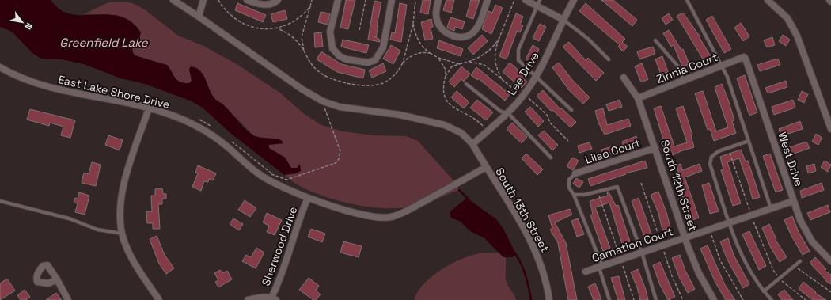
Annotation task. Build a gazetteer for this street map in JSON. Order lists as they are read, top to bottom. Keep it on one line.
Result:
{"streets":{"street":["Zinnia Court","Lee Drive","East Lake Shore Drive","Lilac Court","West Drive","South 12th Street","South 13th Street","Carnation Court","Sherwood Drive"]},"crossings":[["Zinnia Court","West Drive"],["Zinnia Court","South 12th Street"],["East Lake Shore Drive","South 13th Street"],["East Lake Shore Drive","Sherwood Drive"],["Lilac Court","South 12th Street"],["West Drive","Carnation Court"],["South 12th Street","Carnation Court"]],"water":["Greenfield Lake"],"north":"bottom right"}
